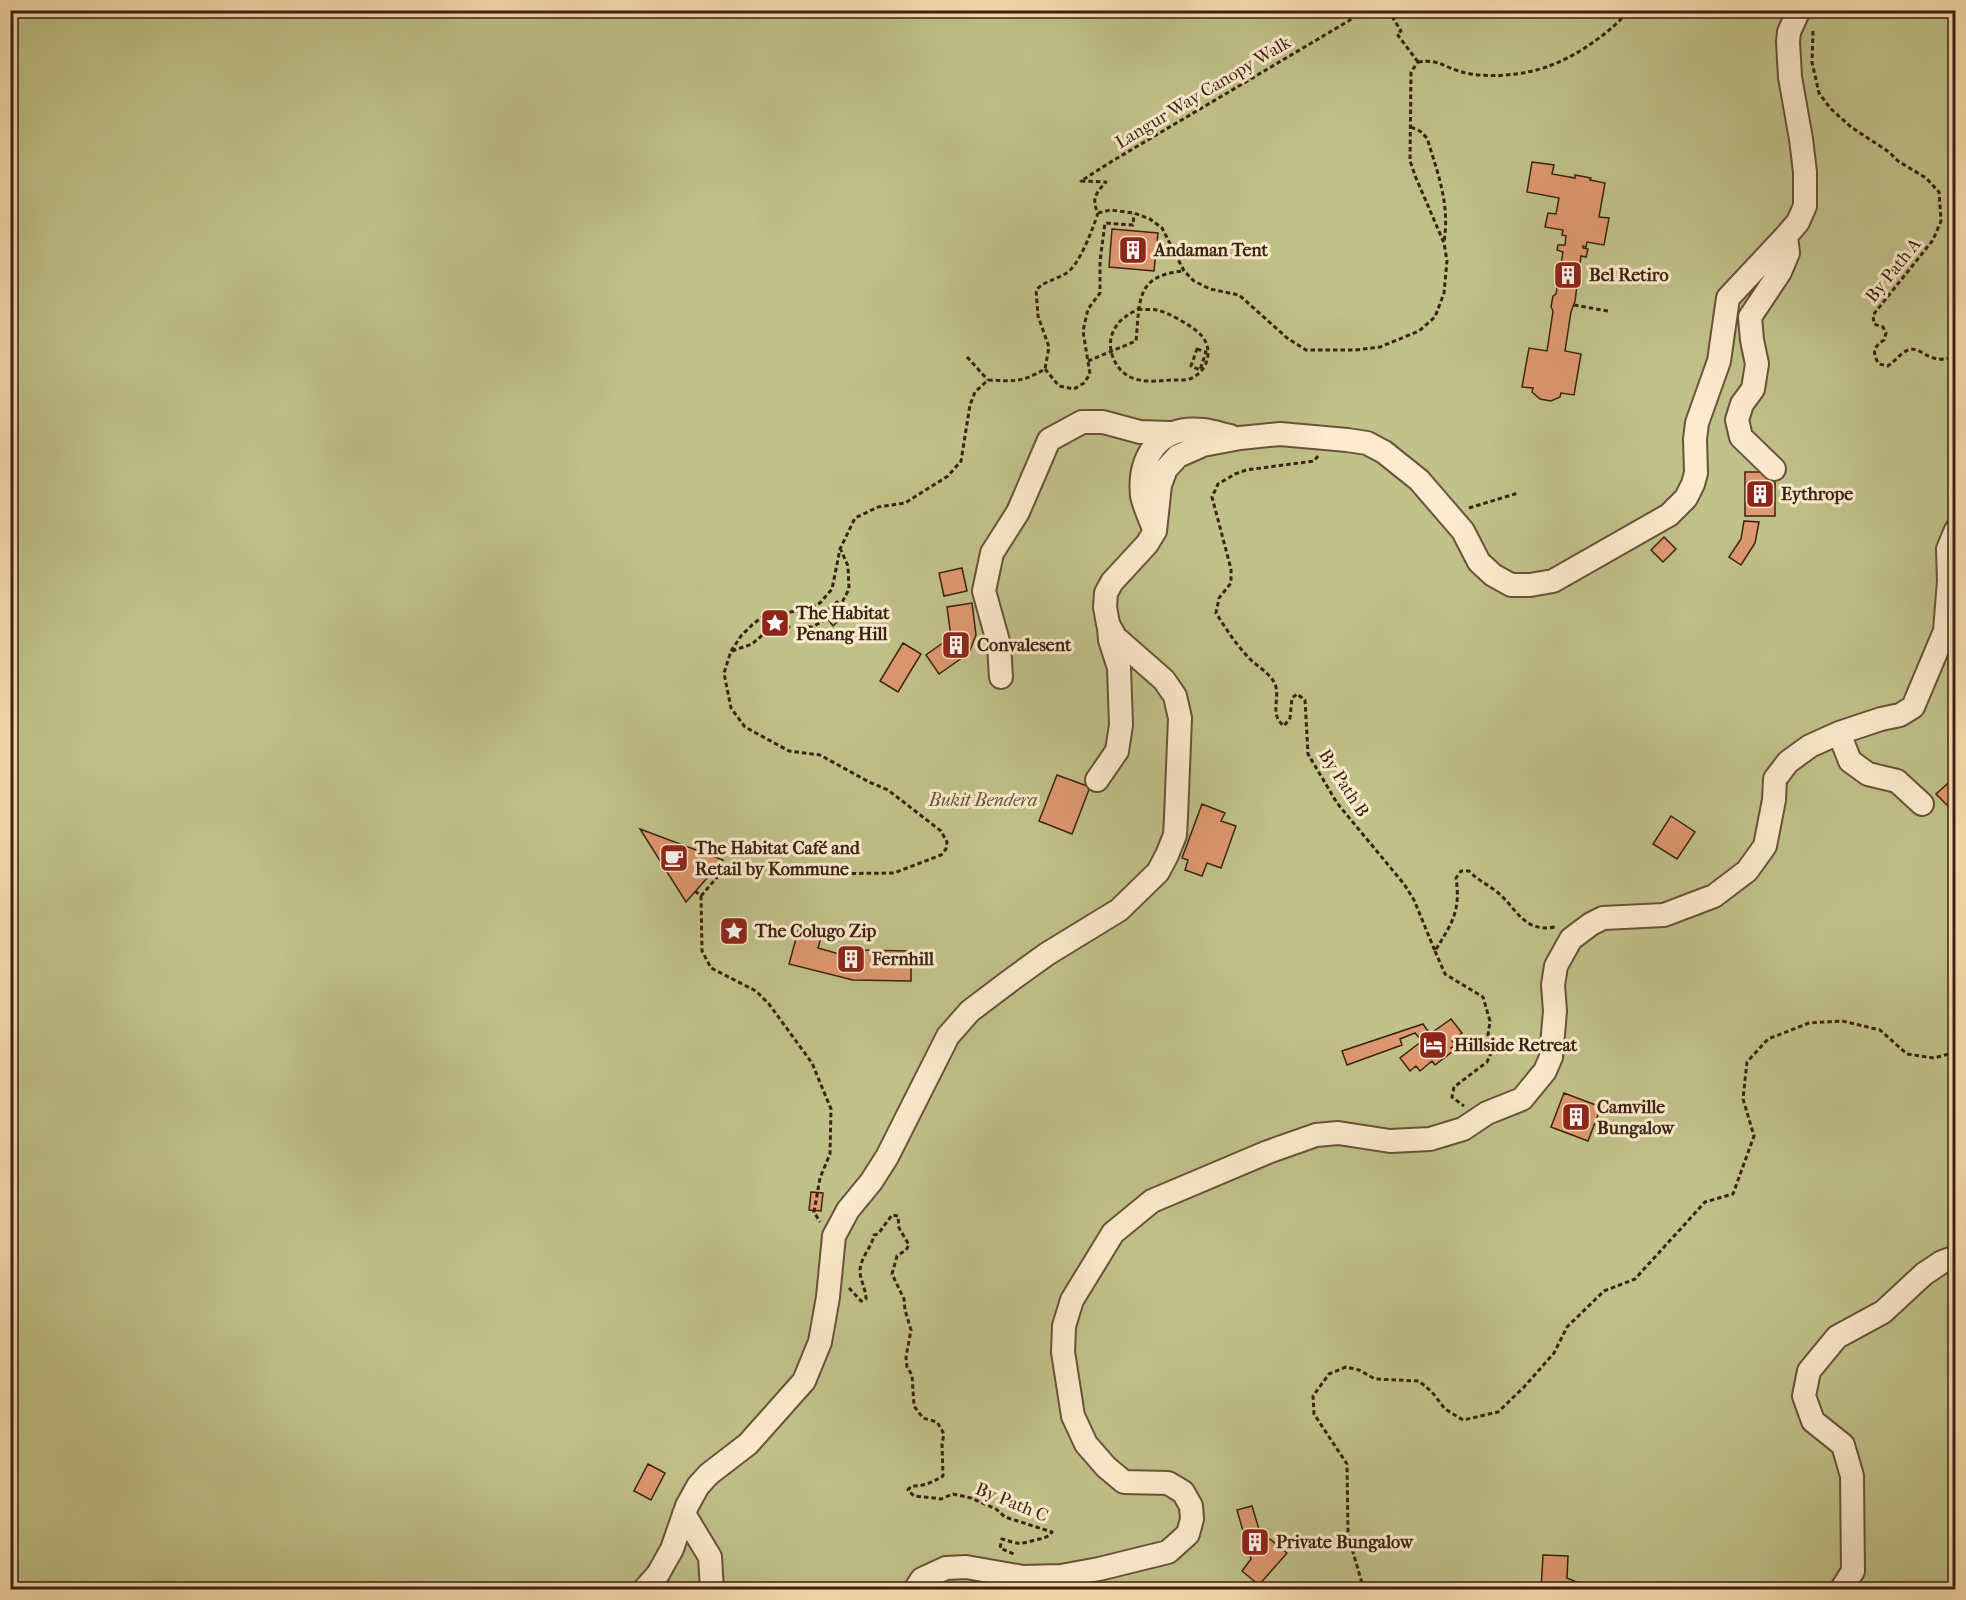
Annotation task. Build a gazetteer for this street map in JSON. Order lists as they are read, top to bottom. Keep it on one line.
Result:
{"streets":{"path":["Langur Way Canopy Walk","By Path A","By Path B","By Path C"]},"parks":["Bukit Bendera"],"places":{"building":["Andaman Tent","Bel Retiro","Eythrope","Convalesent","Fernhill","Camville Bungalow","Private Bungalow"],"place":["The Habitat Penang Hill","The Colugo Zip"],"cafe":["The Habitat Café and Retail by Kommune"],"hotel":["Hillside Retreat"]}}
